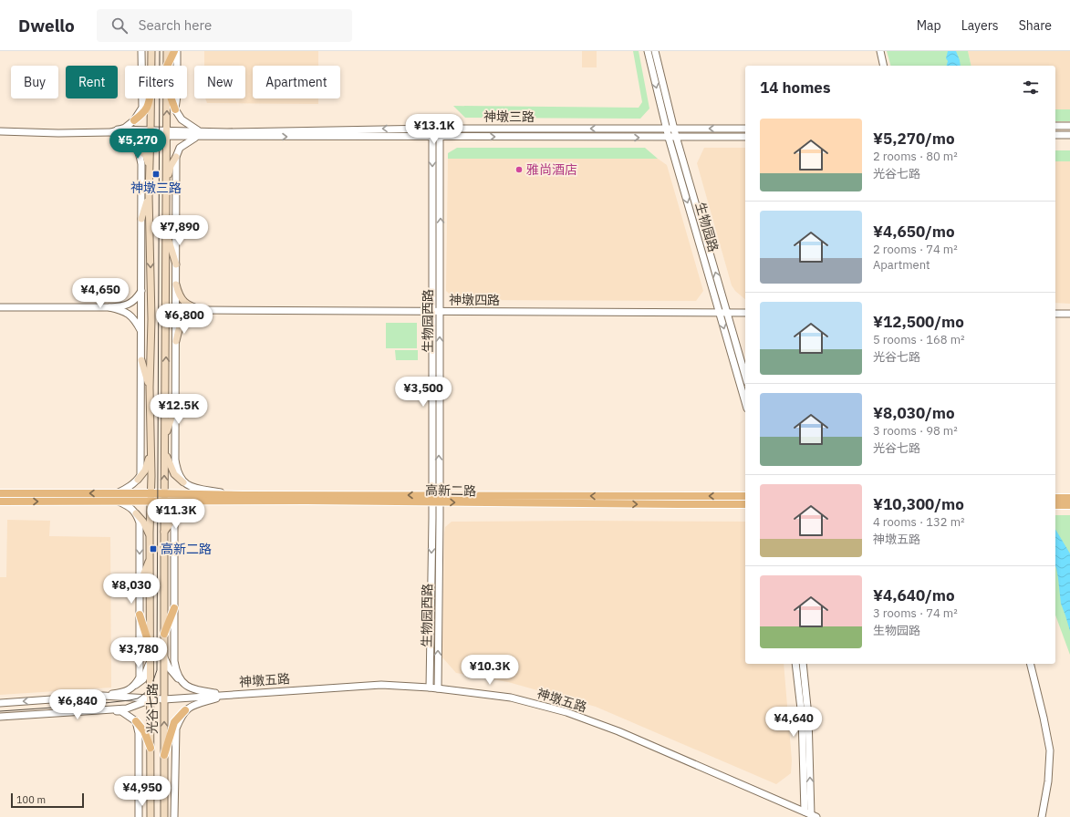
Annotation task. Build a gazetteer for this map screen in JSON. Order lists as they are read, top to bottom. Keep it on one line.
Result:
{"streets":{"main road":["高新二路","光谷七路"],"street":["神墩三路","生物园路","神墩四路","生物园西路","神墩五路"]},"crossings":[["神墩三路","生物园路"],["神墩三路","生物园西路"],["神墩三路","光谷七路"],["生物园路","神墩四路"],["神墩四路","生物园西路"],["生物园西路","高新二路"],["生物园西路","神墩五路"],["高新二路","光谷七路"],["神墩五路","光谷七路"]],"places":{"other":["雅尚酒店"],"transit":["神墩三路","高新二路"]},"scale_bar":"100 m","page":{"header":"Dwello","search":"Search here","nav":["Map","Layers","Share"],"chip":["Buy","Rent","Filters","New","Apartment"],"heading":"14 homes","list":[{"name":"¥5,270/mo","note":"2 rooms · 80 m² · 光谷七路"},{"name":"¥4,650/mo","note":"2 rooms · 74 m² · Apartment"},{"name":"¥12,500/mo","note":"5 rooms · 168 m² · 光谷七路"},{"name":"¥8,030/mo","note":"3 rooms · 98 m² · 光谷七路"},{"name":"¥10,300/mo","note":"4 rooms · 132 m² · 神墩五路"},{"name":"¥4,640/mo","note":"3 rooms · 74 m² · 生物园路"}],"price":["¥13.1K","¥5,270","¥7,890","¥4,650","¥6,800","¥3,500","¥12.5K","¥11.3K","¥8,030","¥3,780","¥10.3K","¥6,840","¥4,640","¥4,950"],"scale":"100 m"}}
